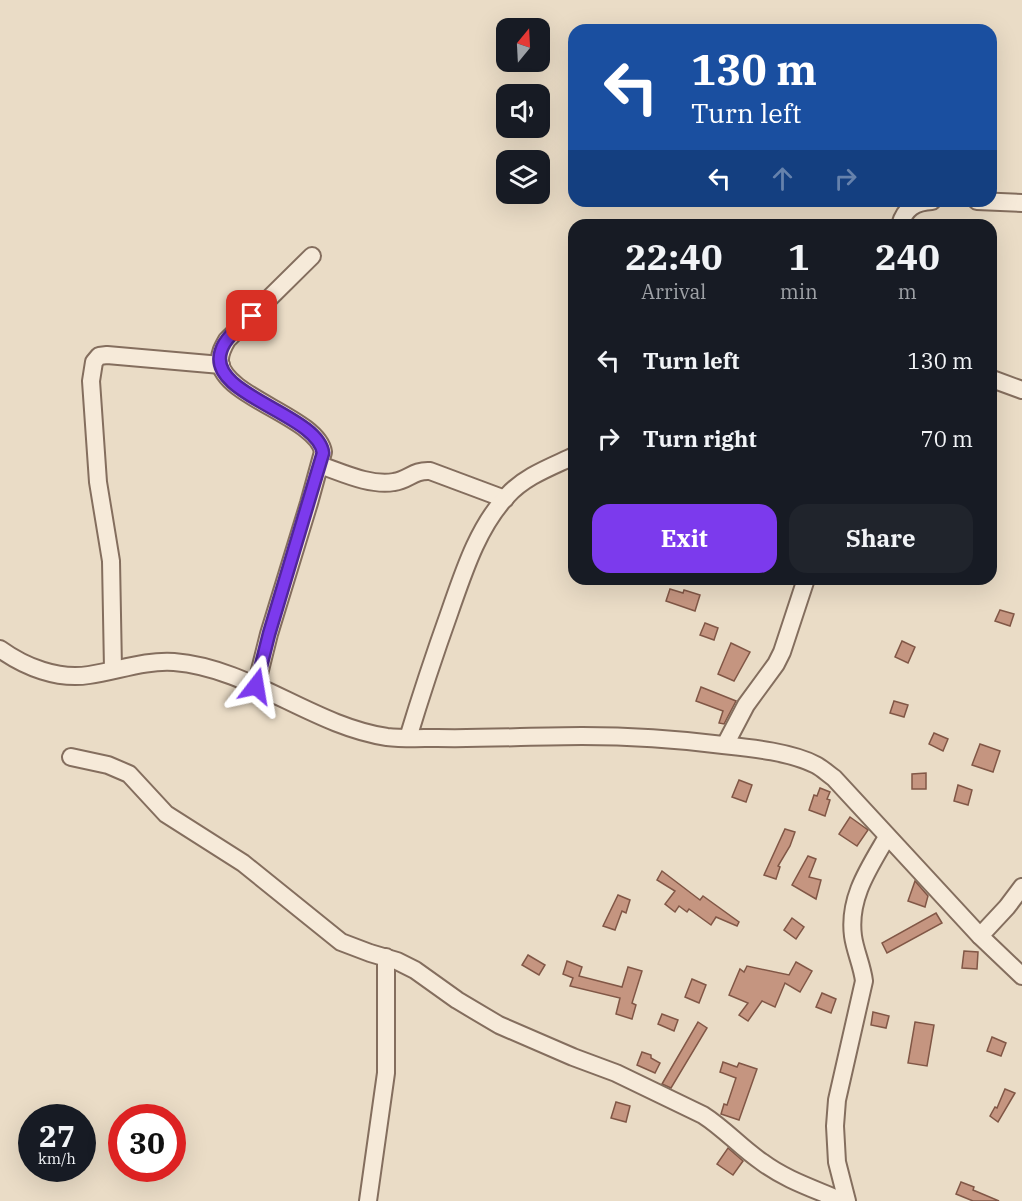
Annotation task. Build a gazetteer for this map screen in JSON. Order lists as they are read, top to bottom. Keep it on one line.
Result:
{"north":"top","page":{"turn":["130 m","Turn left"],"eta":["22:40","Arrival","1","min","240","m"],"list":[{"name":"Turn left","value":"130 m"},{"name":"Turn right","value":"70 m"}],"buttons":["Exit","Share"],"speed":"27 km/h","limit":"30"}}
